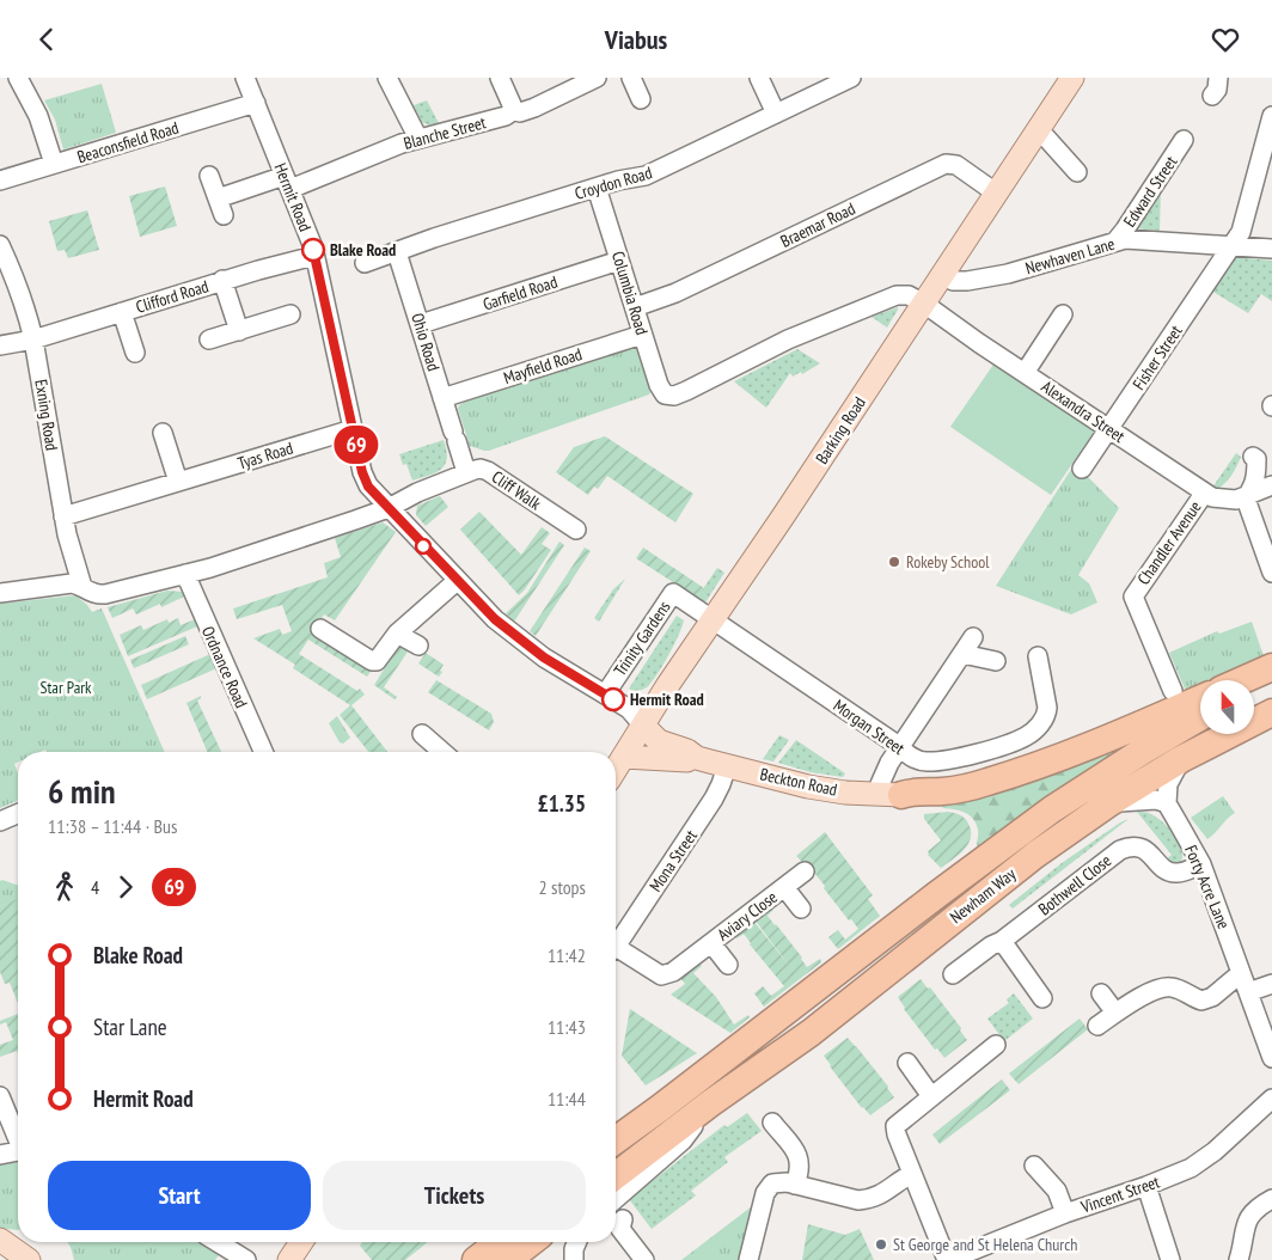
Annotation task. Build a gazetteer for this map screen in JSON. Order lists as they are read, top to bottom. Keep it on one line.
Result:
{"streets":{"highway":["Newham Way"],"main road":["Barking Road","Beckton Road"],"street":["Blanche Street","Beaconsfield Road","Croydon Road","Edward Street","Hermit Road","Braemar Road","Newhaven Lane","Garfield Road","Columbia Road","Clifford Road","Ohio Road","Fisher Street","Mayfield Road","Alexandra Street","Exning Road","Tyas Road","Cliff Walk","Chandler Avenue","Trinity Gardens","Ordnance Road","Morgan Street","Mona Street","Bothwell Close","Forty Acre Lane","Aviary Close","Vincent Street"]},"crossings":[["Blanche Street","Hermit Road"],["Beaconsfield Road","Hermit Road"],["Croydon Road","Columbia Road"],["Croydon Road","Ohio Road"],["Edward Street","Newhaven Lane"],["Hermit Road","Clifford Road"],["Hermit Road","Barking Road"],["Hermit Road","Tyas Road"],["Hermit Road","Cliff Walk"],["Hermit Road","Trinity Gardens"],["Hermit Road","Beckton Road"],["Braemar Road","Columbia Road"],["Braemar Road","Barking Road"],["Newhaven Lane","Fisher Street"],["Newhaven Lane","Barking Road"],["Garfield Road","Columbia Road"],["Garfield Road","Ohio Road"],["Columbia Road","Mayfield Road"],["Columbia Road","Alexandra Street"],["Columbia Road","Barking Road"],["Clifford Road","Exning Road"],["Ohio Road","Mayfield Road"],["Ohio Road","Cliff Walk"],["Fisher Street","Alexandra Street"],["Alexandra Street","Barking Road"],["Alexandra Street","Chandler Avenue"],["Exning Road","Tyas Road"],["Exning Road","Cliff Walk"],["Barking Road","Trinity Gardens"],["Barking Road","Morgan Street"],["Barking Road","Beckton Road"],["Cliff Walk","Ordnance Road"],["Trinity Gardens","Morgan Street"],["Beckton Road","Mona Street"],["Bothwell Close","Forty Acre Lane"]],"parks":["Star Park"],"places":["Blake Road","Rokeby School","Hermit Road","St George and St Helena Church"],"lines":["bus line 69"],"north":"top","page":{"header":"Viabus","on_map":"69","heading":["6 min","11:38 – 11:44 · Bus","£1.35"],"legs":["4","69","2 stops"],"list":[{"name":"Blake Road","value":"11:42"},{"name":"Star Lane","value":"11:43"},{"name":"Hermit Road","value":"11:44"}],"buttons":["Start","Tickets"]}}
